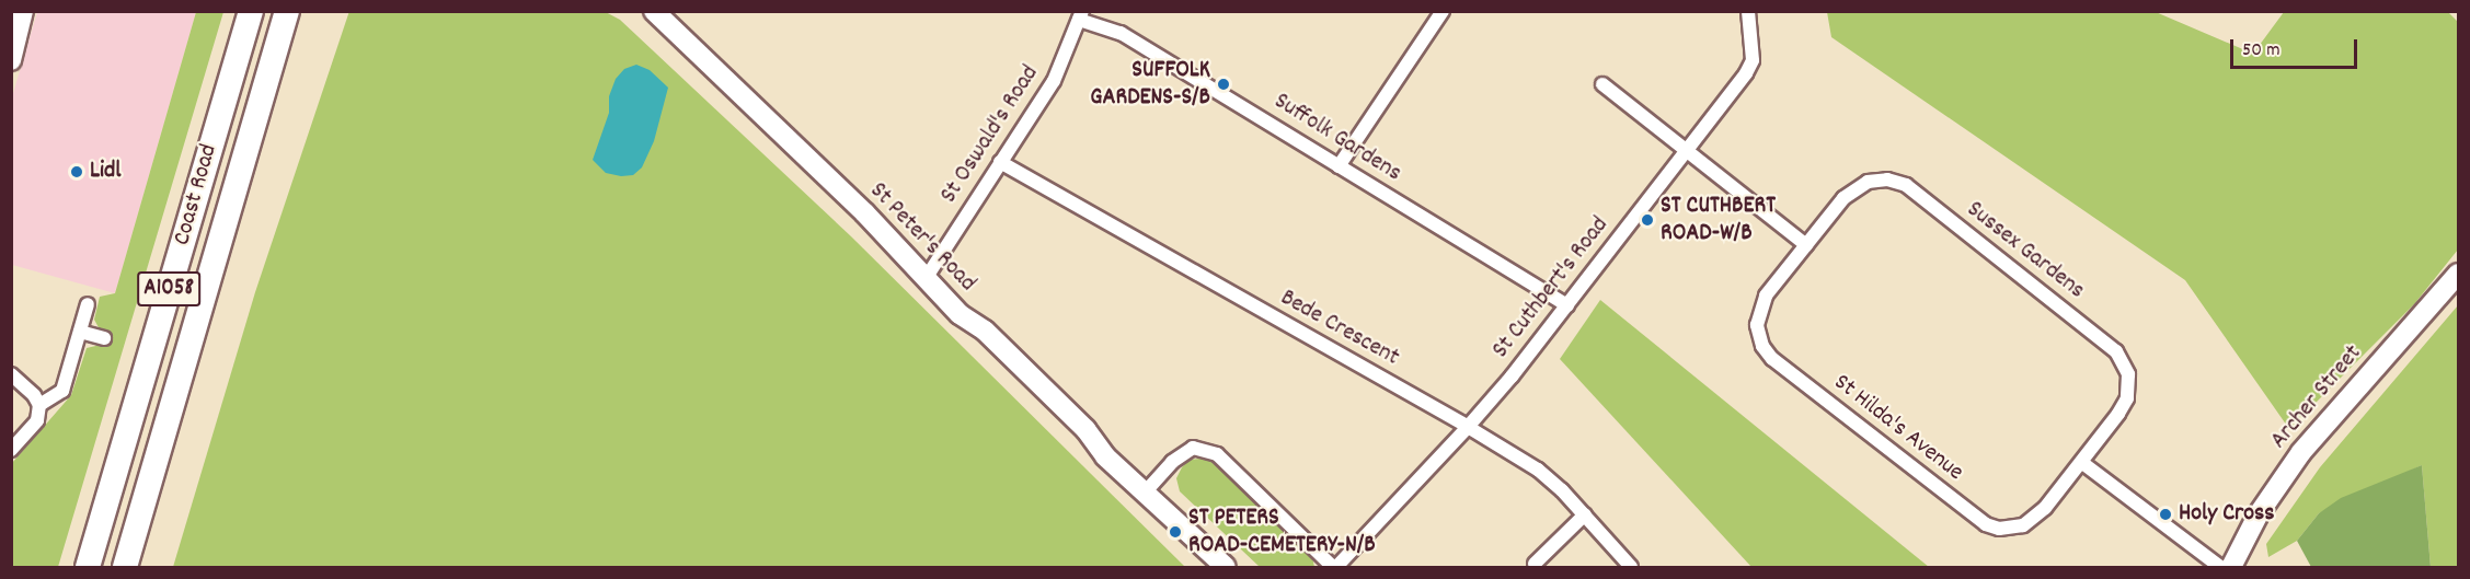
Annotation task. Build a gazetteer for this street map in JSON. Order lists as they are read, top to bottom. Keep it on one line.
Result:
{"streets":{"highway":["Coast Road","A1058"],"street":["St Oswald's Road","Suffolk Gardens","St Peter's Road","Sussex Gardens","St Cuthbert's Road","Bede Crescent","Archer Street","St Hilda's Avenue"]},"crossings":[["St Oswald's Road","Suffolk Gardens"],["St Oswald's Road","St Peter's Road"],["St Oswald's Road","Bede Crescent"],["Suffolk Gardens","St Cuthbert's Road"],["Sussex Gardens","St Hilda's Avenue"],["St Cuthbert's Road","Bede Crescent"]],"places":["SUFFOLK GARDENS-S/B","Lidl","ST CUTHBERT ROAD-W/B","Holy Cross","ST PETERS ROAD-CEMETERY-N/B"],"scale_bar":"50 m"}
